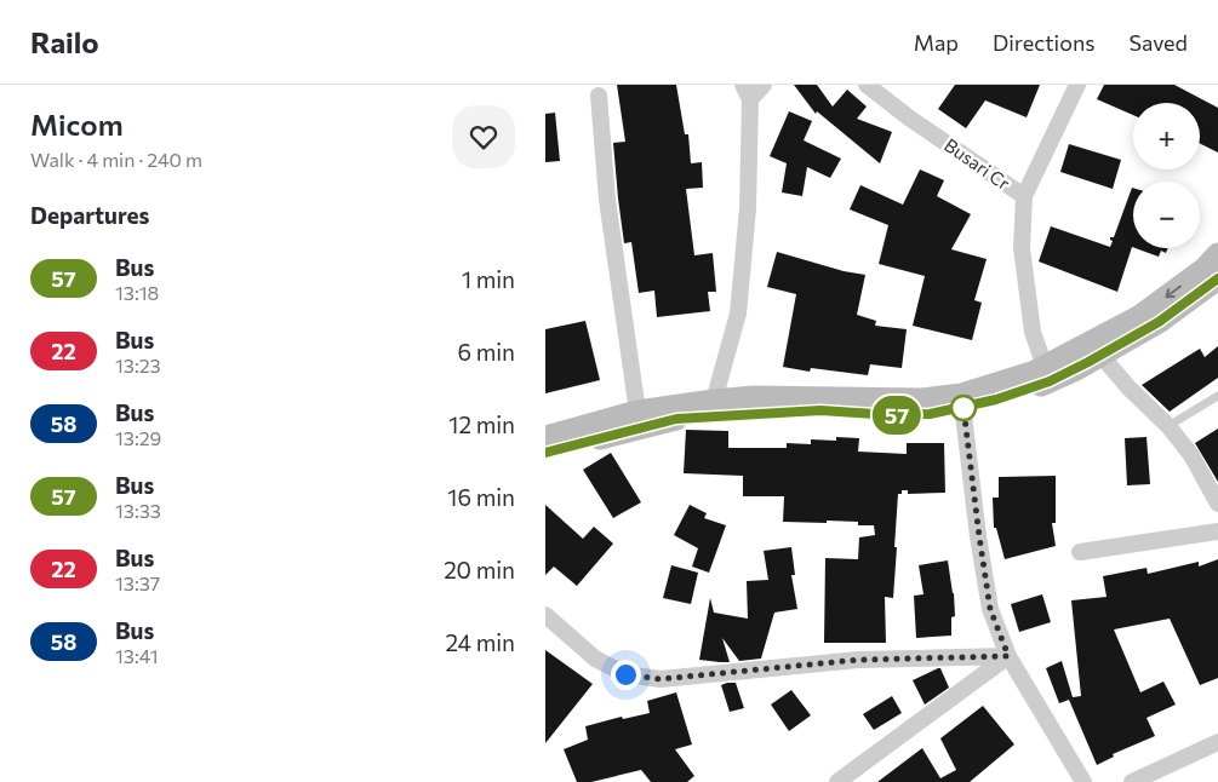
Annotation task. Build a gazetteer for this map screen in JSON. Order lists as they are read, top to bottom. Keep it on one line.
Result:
{"streets":{"street":["Busari Cr"]},"lines":["bus line 57"],"page":{"header":"Railo","nav":["Map","Directions","Saved"],"heading":[["Micom","Walk · 4 min · 240 m"],"Departures"],"on_map":"57","map_buttons":["+","−"],"list":[{"mark":"57","name":"Bus","note":"13:18","value":"1 min"},{"mark":"22","name":"Bus","note":"13:23","value":"6 min"},{"mark":"58","name":"Bus","note":"13:29","value":"12 min"},{"mark":"57","name":"Bus","note":"13:33","value":"16 min"},{"mark":"22","name":"Bus","note":"13:37","value":"20 min"},{"mark":"58","name":"Bus","note":"13:41","value":"24 min"}]}}
